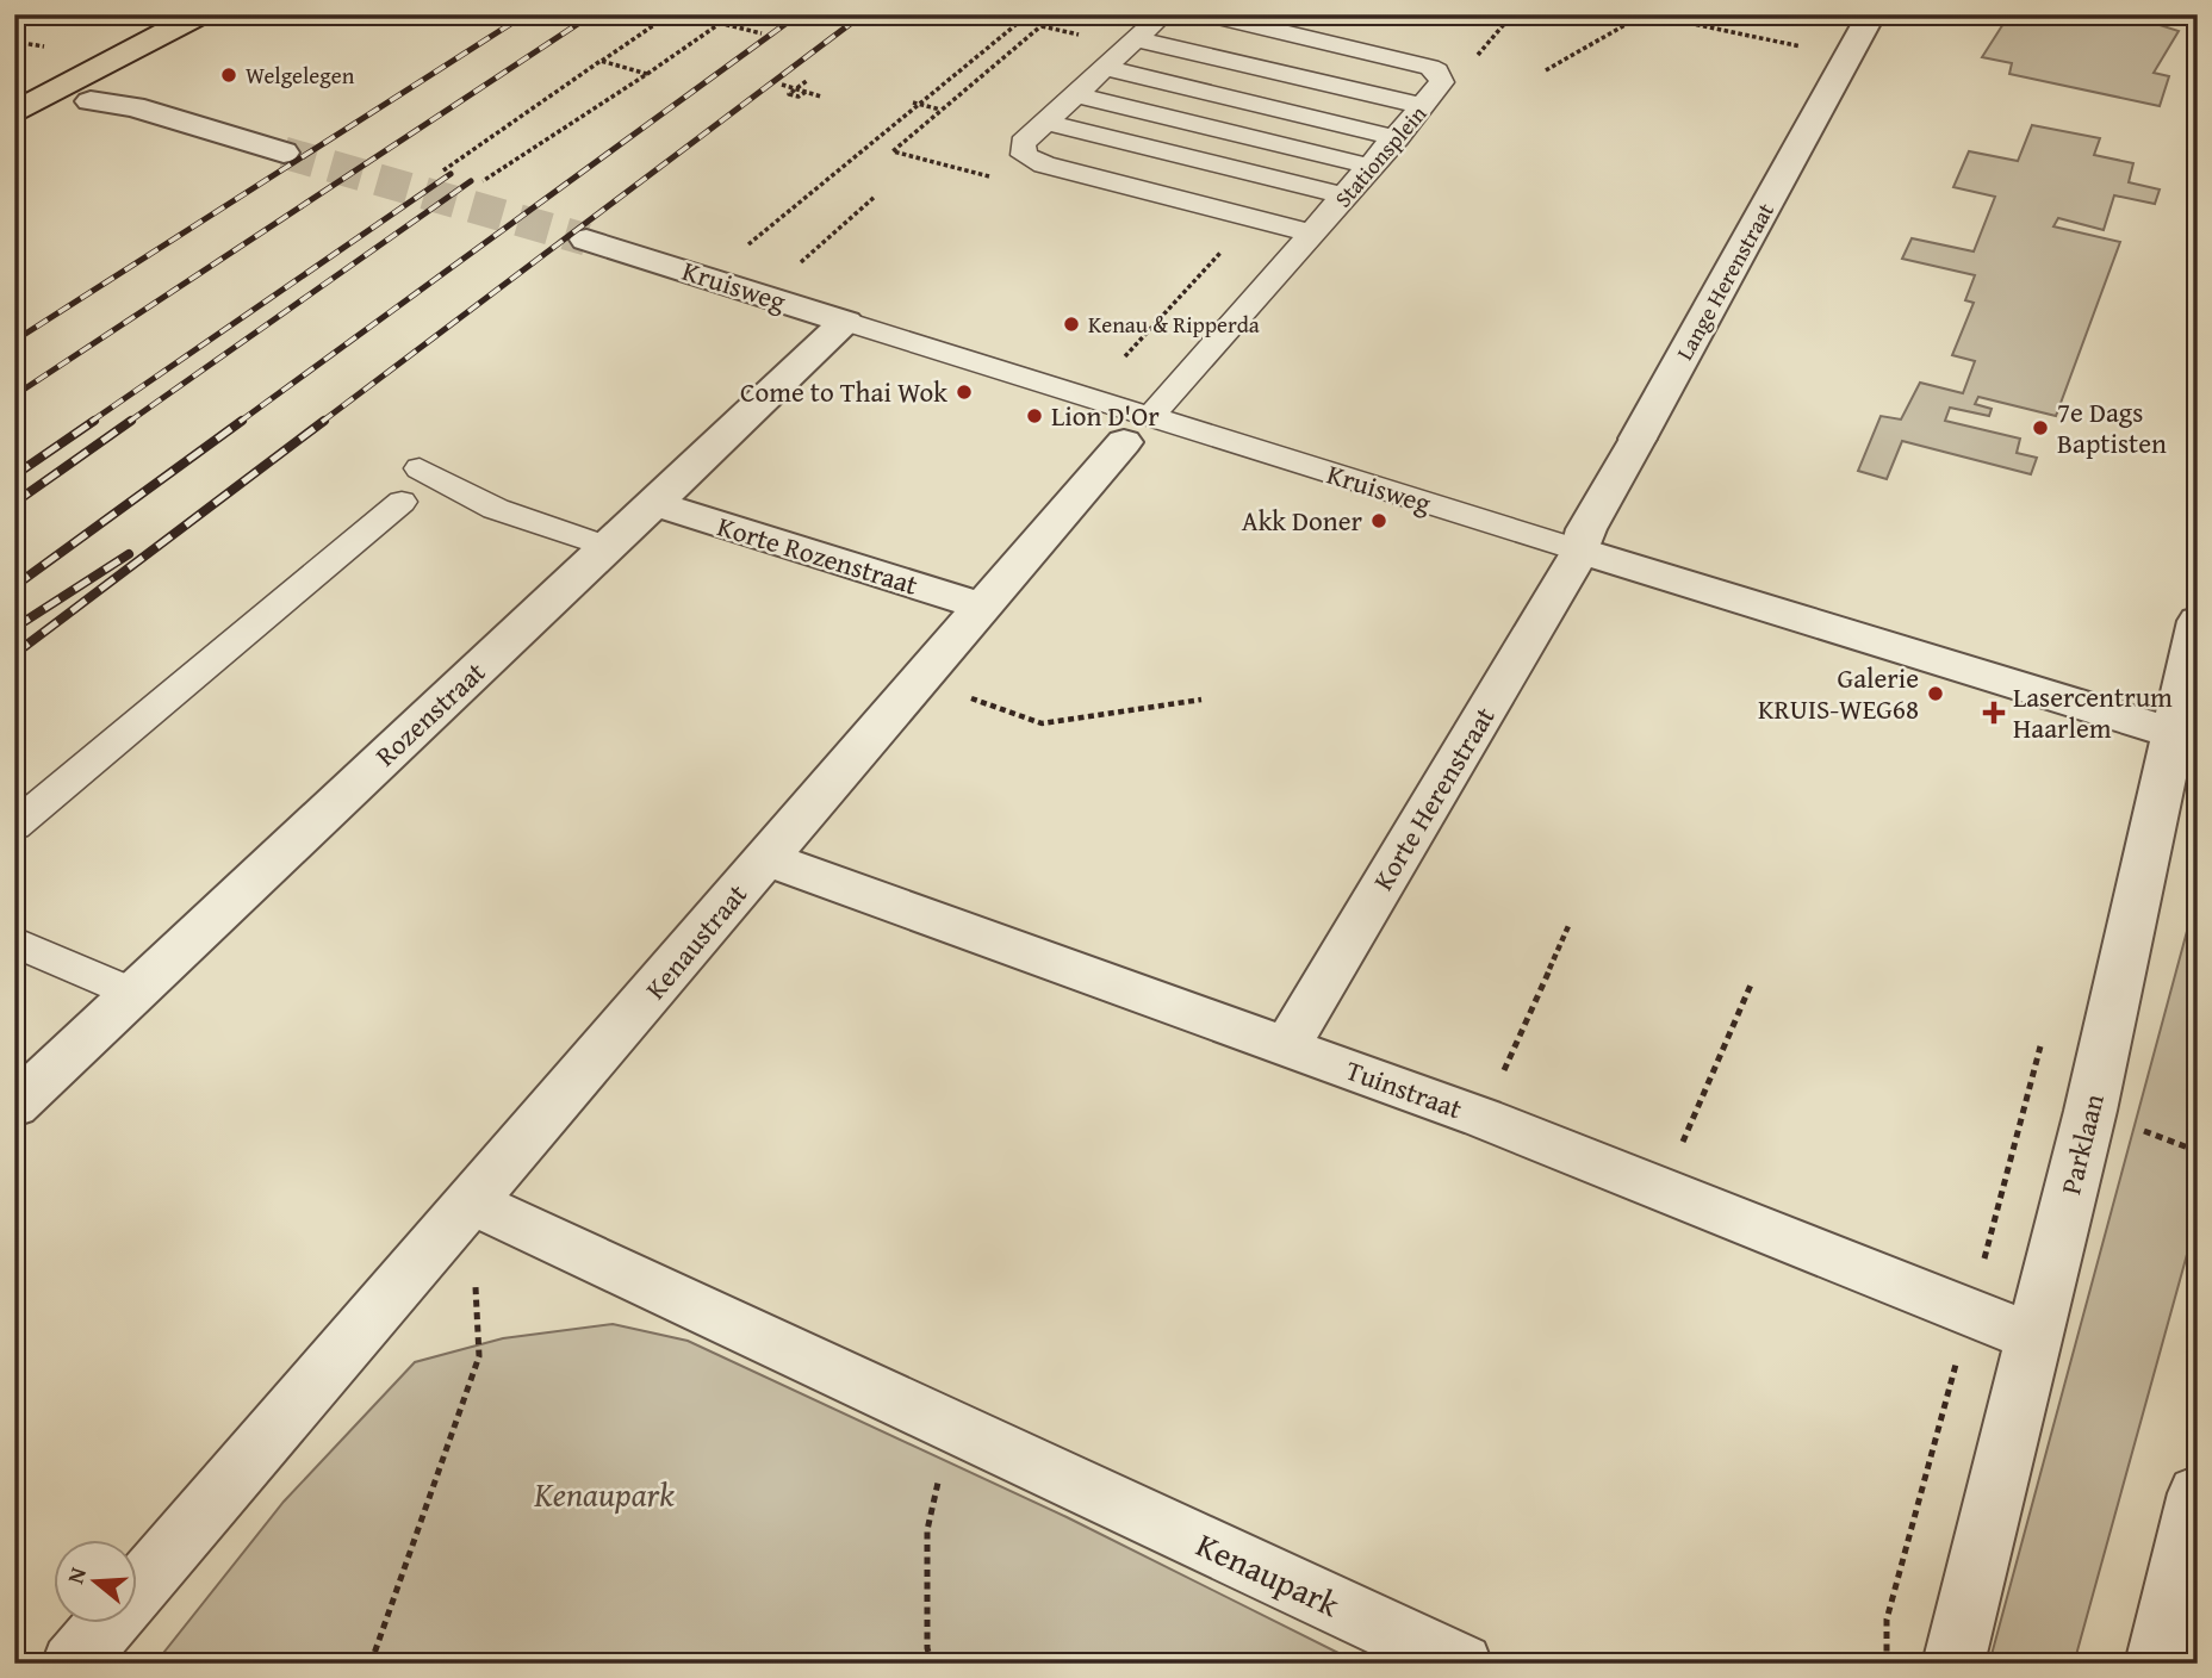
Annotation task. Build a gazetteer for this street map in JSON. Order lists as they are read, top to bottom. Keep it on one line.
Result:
{"streets":{"street":["Lange Herenstraat","Kruisweg","Korte Rozenstraat","Rozenstraat","Korte Herenstraat","Kenaustraat","Tuinstraat","Parklaan","Kenaupark"],"lane":["Stationsplein"]},"crossings":[["Stationsplein","Kruisweg"],["Stationsplein","Kenaustraat"],["Lange Herenstraat","Kruisweg"],["Lange Herenstraat","Korte Herenstraat"],["Kruisweg","Rozenstraat"],["Kruisweg","Korte Herenstraat"],["Kruisweg","Kenaustraat"],["Kruisweg","Parklaan"],["Korte Rozenstraat","Rozenstraat"],["Korte Rozenstraat","Kenaustraat"],["Korte Herenstraat","Tuinstraat"],["Kenaustraat","Tuinstraat"],["Kenaustraat","Kenaupark"],["Tuinstraat","Parklaan"]],"parks":["Kenaupark"],"places":{"other":["Welgelegen","Kenau & Ripperda","Come to Thai Wok","Lion D'Or","7e Dags Baptisten","Akk Doner","Galerie KRUIS-WEG68"],"health":["Lasercentrum Haarlem"]},"north":"left"}
